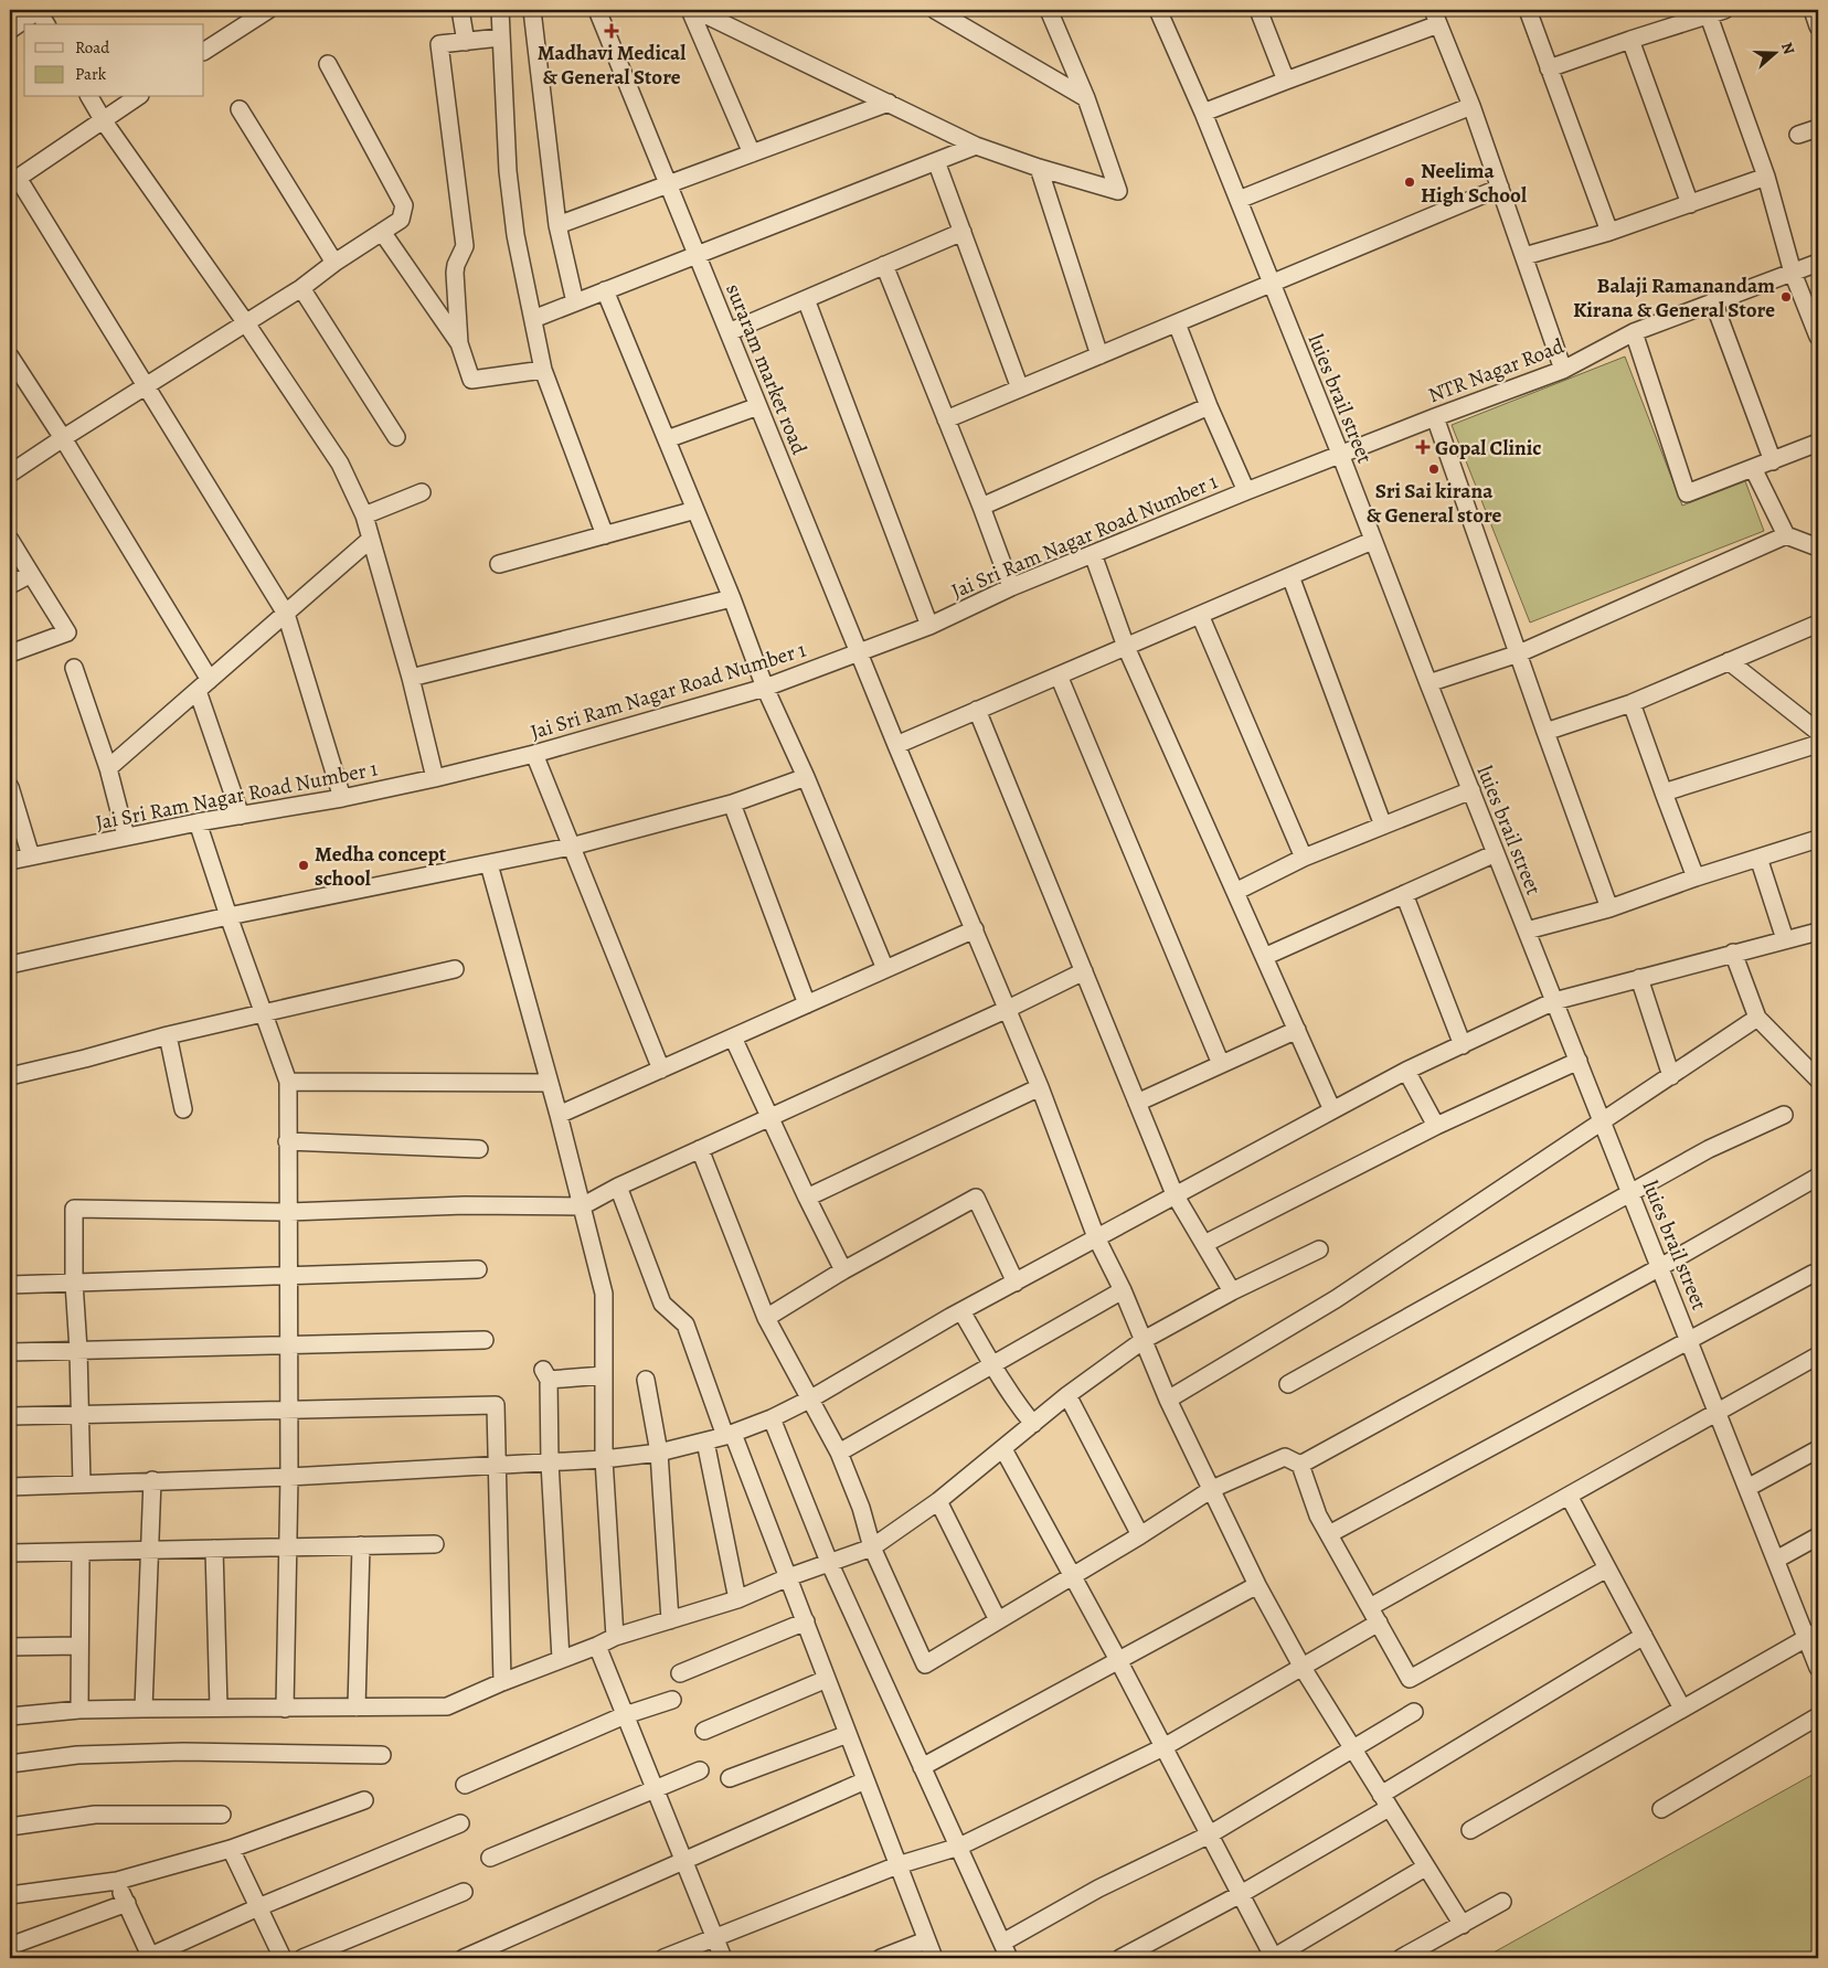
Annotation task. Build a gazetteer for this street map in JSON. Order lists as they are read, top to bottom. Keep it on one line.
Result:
{"streets":{"street":["suraram market road","NTR Nagar Road","luies brail street","Jai Sri Ram Nagar Road Number 1"]},"crossings":[["suraram market road","Jai Sri Ram Nagar Road Number 1"],["NTR Nagar Road","luies brail street"],["NTR Nagar Road","Jai Sri Ram Nagar Road Number 1"],["luies brail street","Jai Sri Ram Nagar Road Number 1"]],"places":{"health":["Madhavi Medical & General Store","Gopal Clinic"],"other":["Neelima High School","Balaji Ramanandam Kirana & General Store","Sri Sai kirana & General store","Medha concept school"]},"legend":["Road","Park"],"north":"right"}
